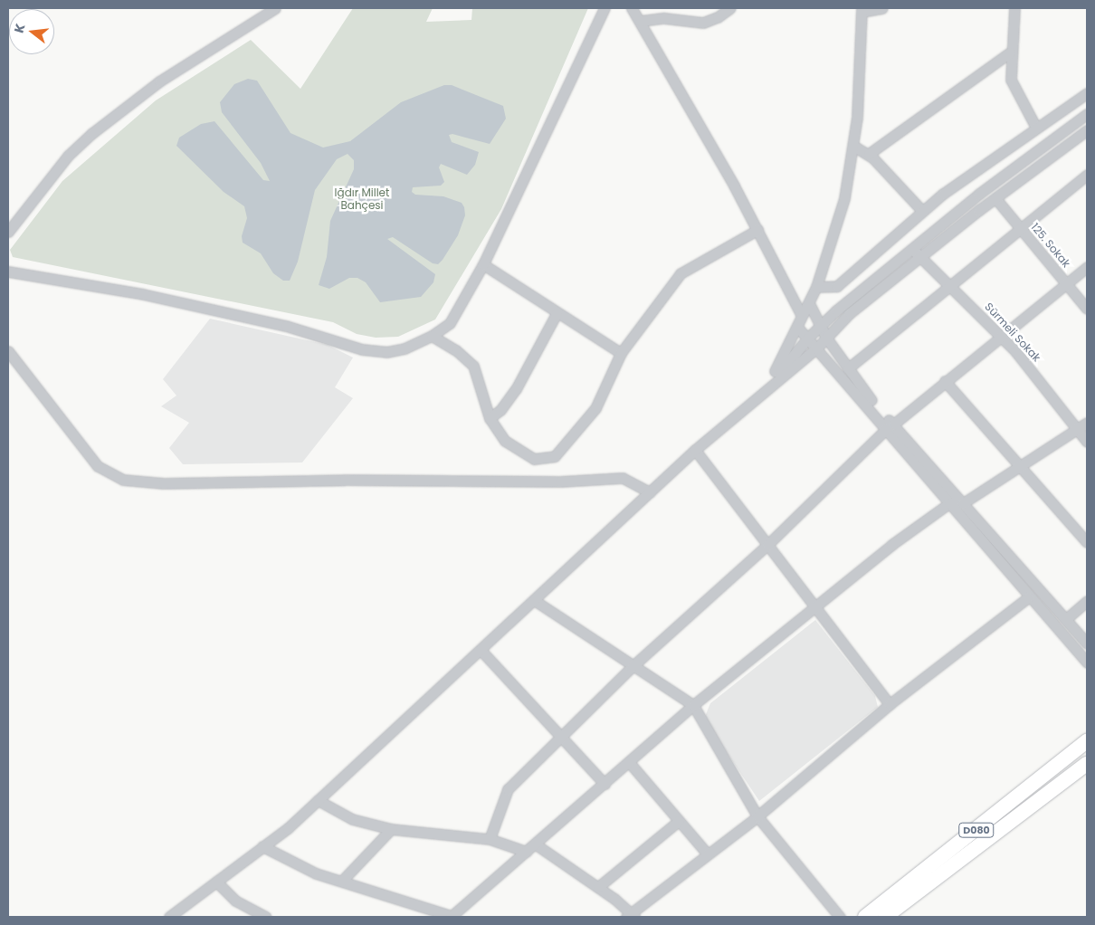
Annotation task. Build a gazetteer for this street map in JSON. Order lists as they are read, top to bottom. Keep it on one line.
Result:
{"streets":{"highway":["D080"],"street":["125. Sokak","Sürmeli Sokak"]},"parks":["Iğdır Millet Bahçesi"],"north":"left"}
